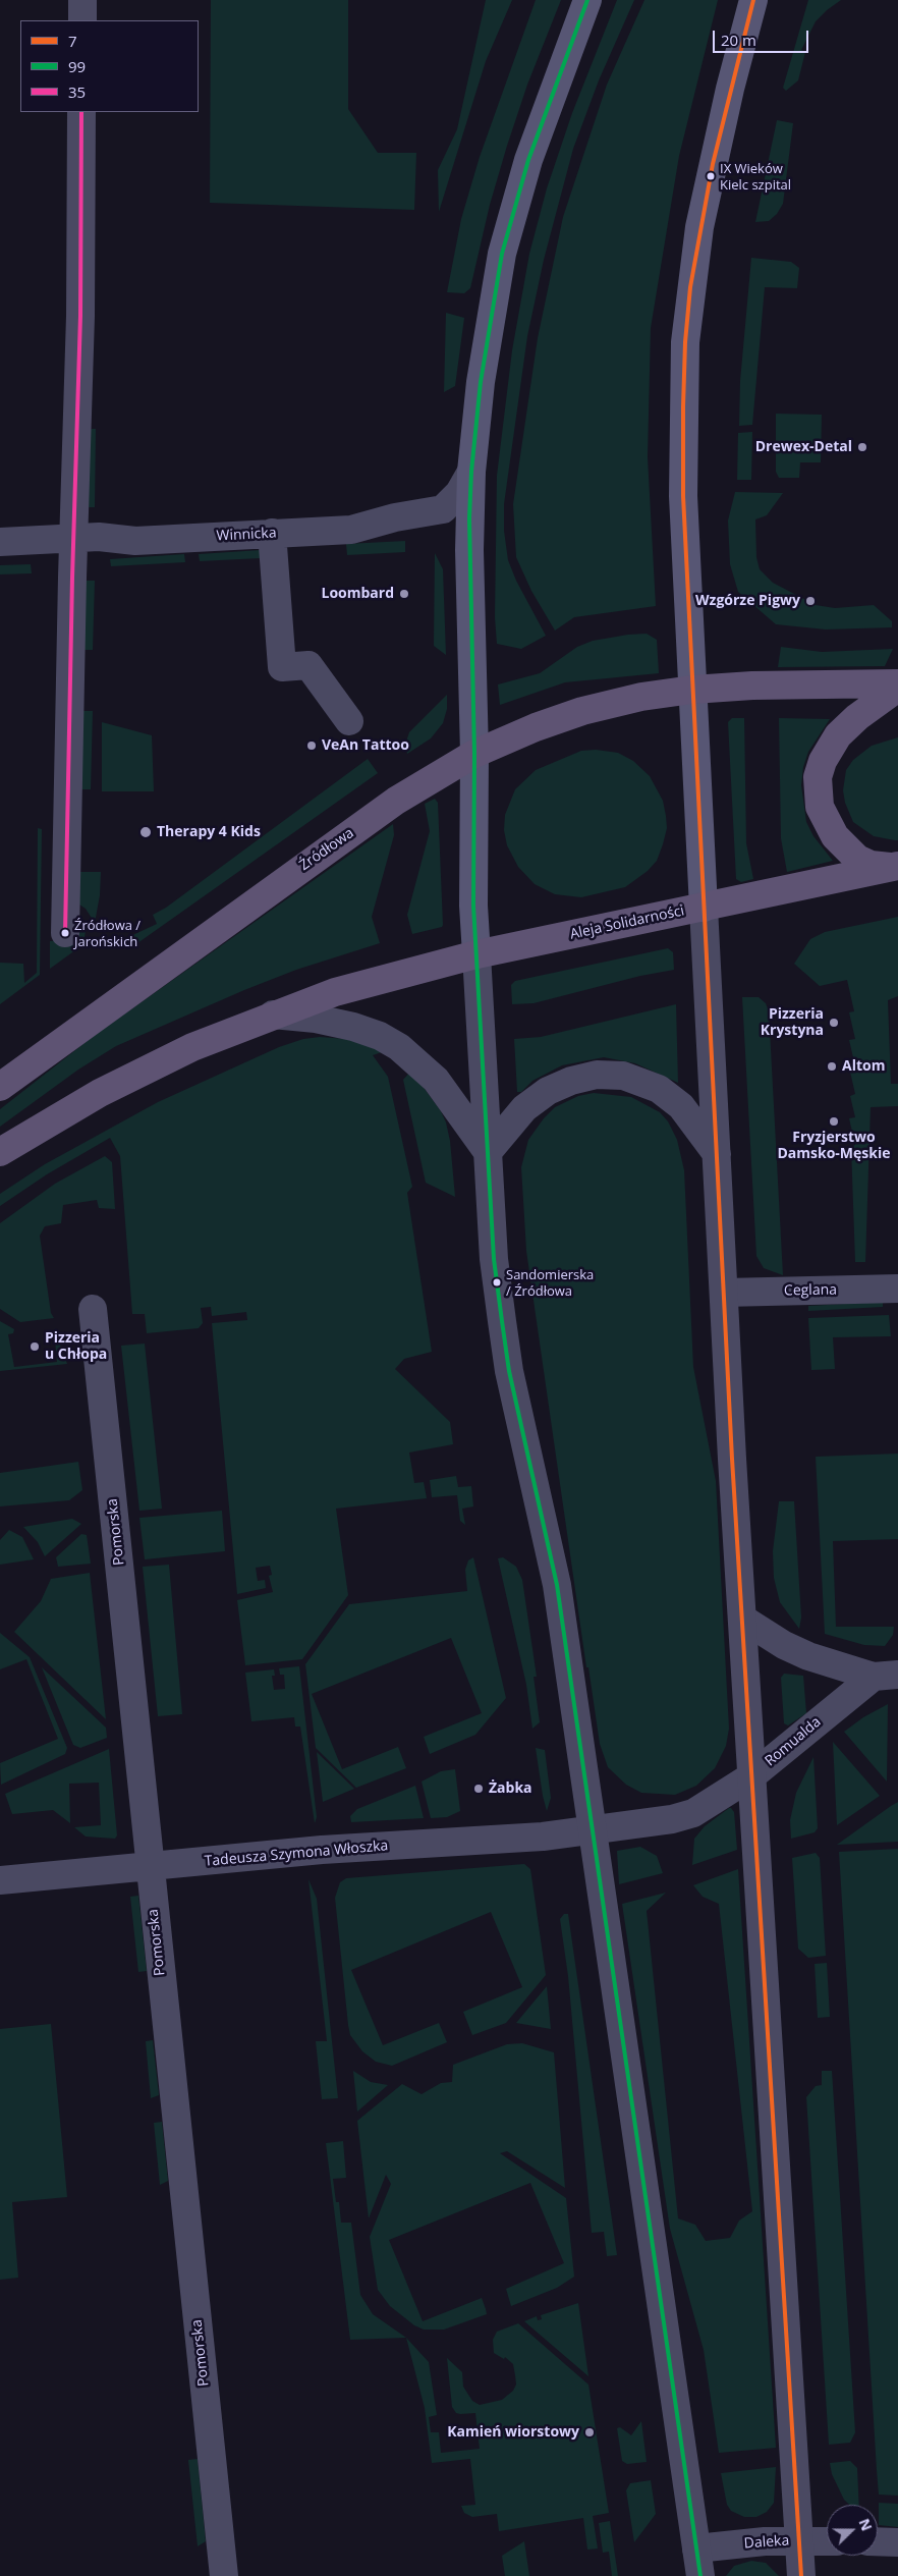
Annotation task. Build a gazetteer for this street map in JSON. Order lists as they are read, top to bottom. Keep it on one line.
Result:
{"streets":{"main road":["Źródłowa","Aleja Solidarności"],"street":["Winnicka","Ceglana","Pomorska","Romualda","Tadeusza Szymona Włoszka","Daleka"]},"crossings":[["Pomorska","Tadeusza Szymona Włoszka"],["Romualda","Tadeusza Szymona Włoszka"]],"places":["IX Wieków Kielc szpital","Drewex-Detal","Loombard","Wzgórze Pigwy","VeAn Tattoo","Therapy 4 Kids","Źródłowa / Jarońskich","Pizzeria Krystyna","Altom","Fryzjerstwo Damsko-Męskie","Sandomierska / Źródłowa","Pizzeria u Chłopa","Żabka","Kamień wiorstowy"],"lines":["transit line 7","transit line 99","transit line 35"],"legend":["7","99","35"],"scale_bar":"20 m","north":"right"}
